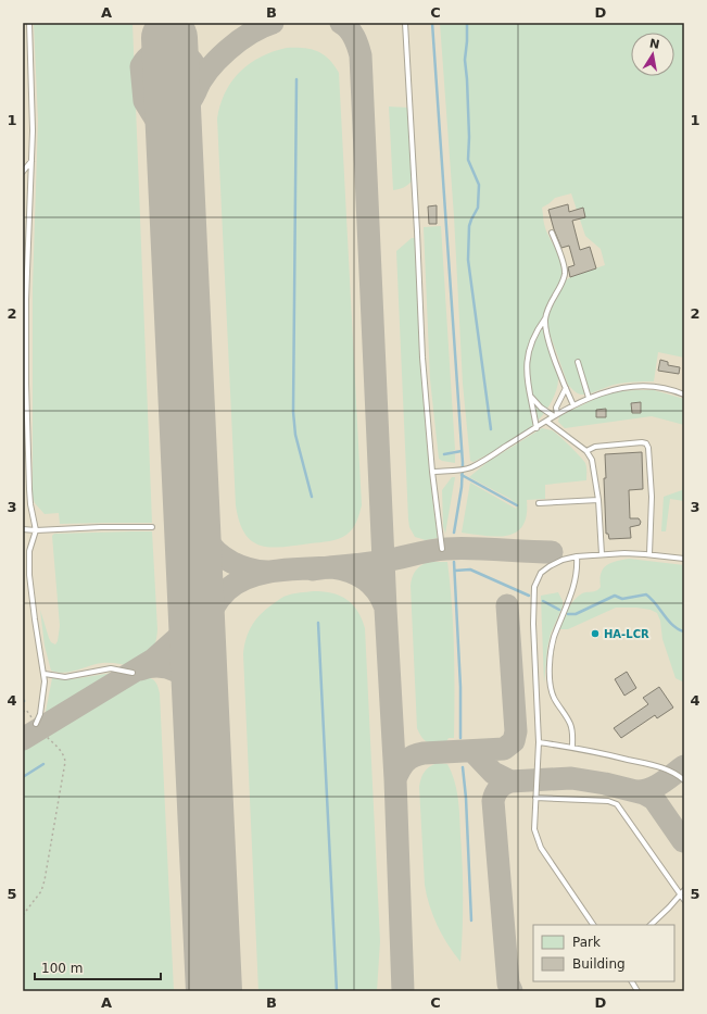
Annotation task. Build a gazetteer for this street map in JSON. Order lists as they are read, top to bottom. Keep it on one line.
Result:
{"places":["HA-LCR"],"legend":["Park","Building"],"scale_bar":"100 m","north":"top","grid":{"columns":["A","B","C","D"],"rows":["1","2","3","4","5"]}}
